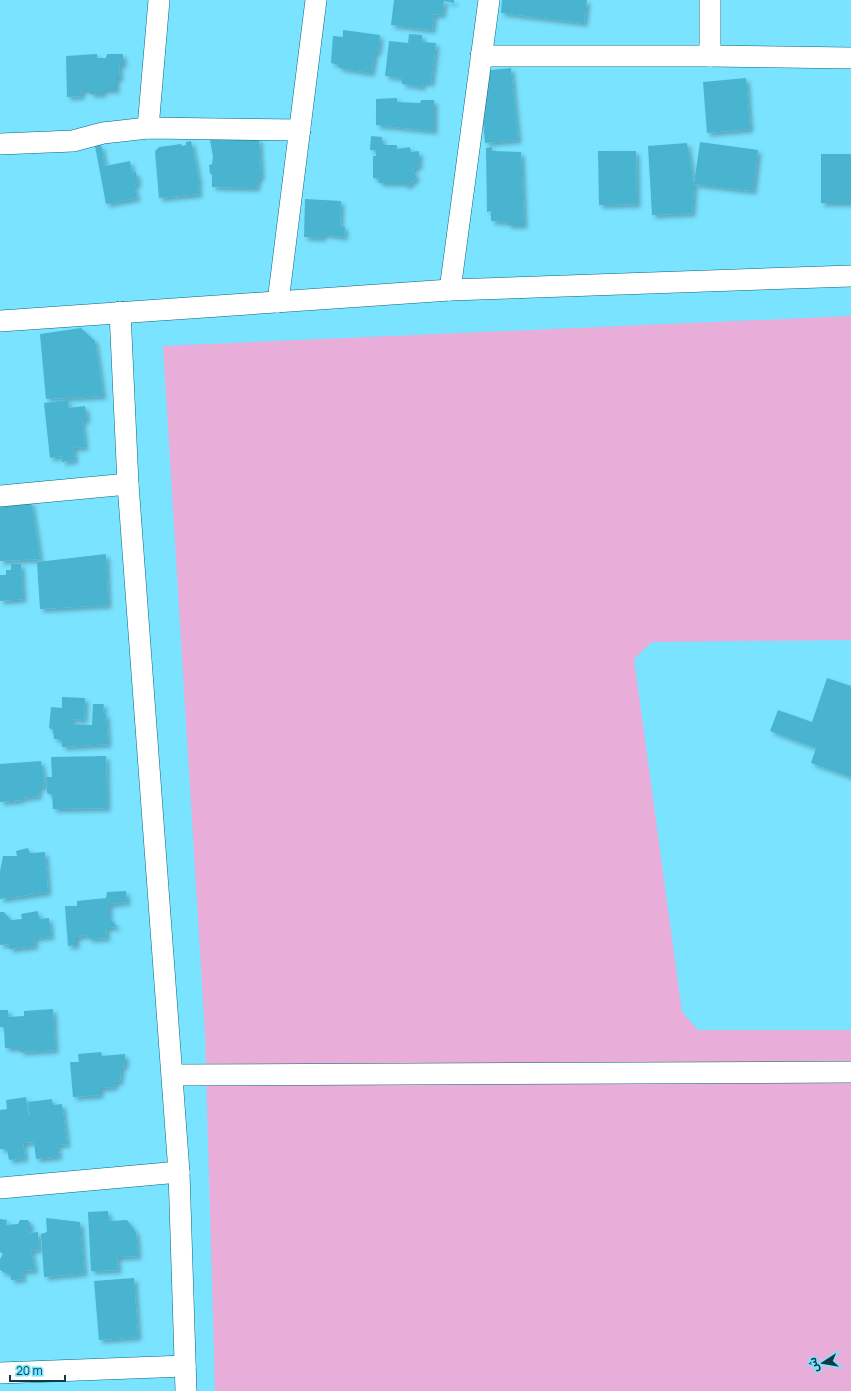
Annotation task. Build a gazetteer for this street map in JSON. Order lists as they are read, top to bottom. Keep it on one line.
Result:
{"scale_bar":"20 m","north":"left"}
